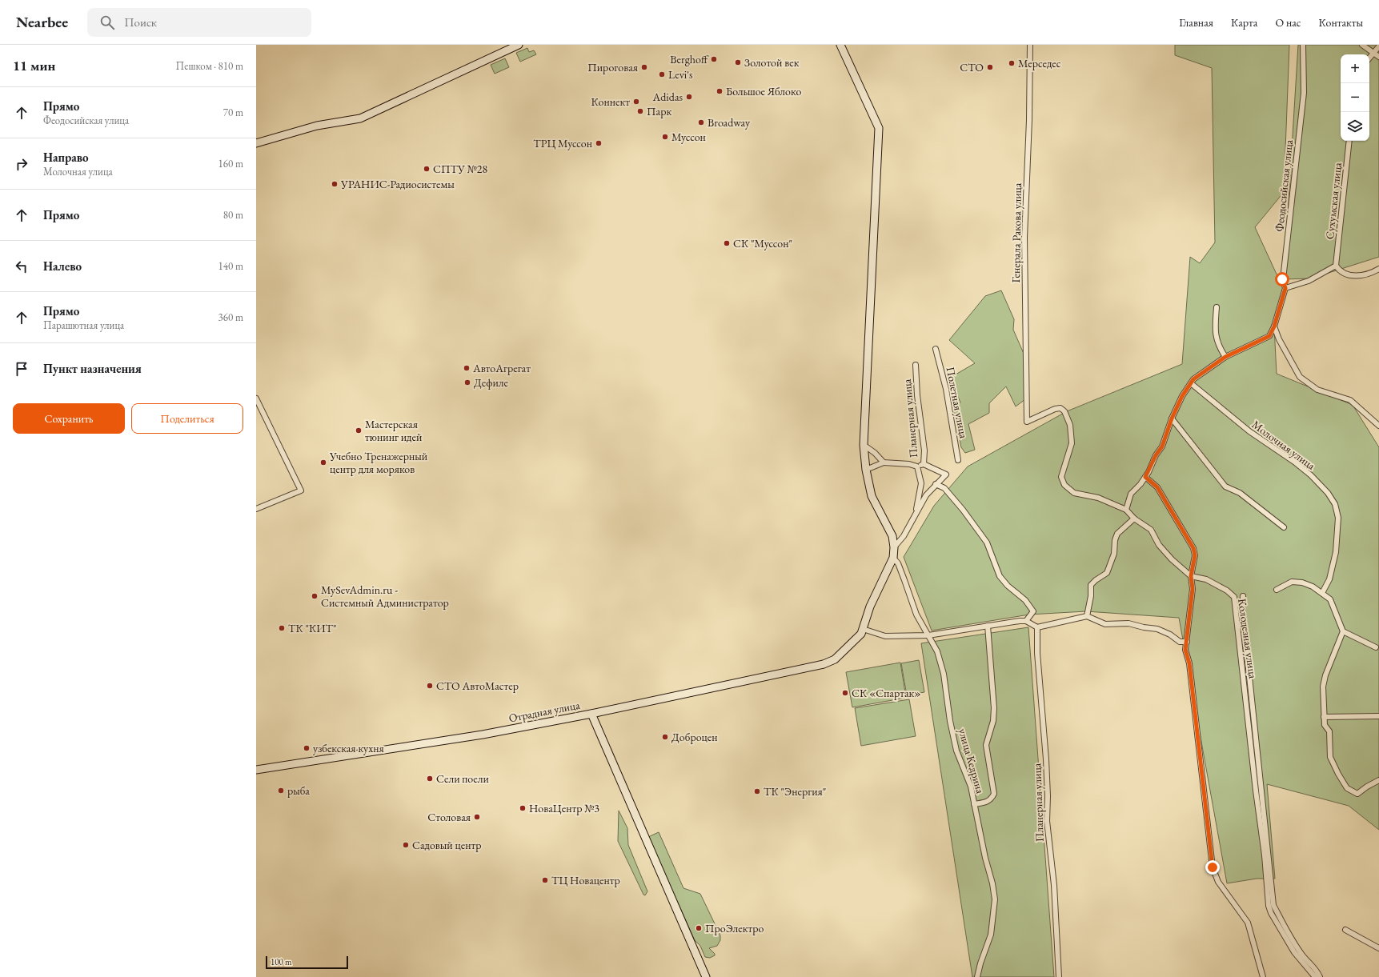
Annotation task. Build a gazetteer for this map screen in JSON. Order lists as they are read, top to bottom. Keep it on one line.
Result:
{"streets":{"street":["Феодосийская улица","Сухумская улица","Генерала Ракова улица","Полетная улица","Планерная улица","Молочная улица","Колодезная улица","Отрадная улица","улица Кедрина"]},"crossings":[["Генерала Ракова улица","Колодезная улица"]],"places":["Berghoff","Золотой век","Мерседес","Пироговая","СТО","Levi's","Большое Яблоко","Adidas","Коннект","Парк","Broadway","Муссон","ТРЦ Муссон","СПТУ №28","УРАНИС-Радиосистемы","СК \"Муссон\"","АвтоАгрегат","Дефиле","Мастерская тюнинг идей","Учебно Тренажерный центр для моряков","MySevAdmin.ru - Системный Администратор","ТК \"КИТ\"","СТО АвтоМастер","СК «Спартак»","Доброцен","узбекская кухня","Сели поели","рыба","ТК \"Энергия\"","НоваЦентр №3","Столовая","Садовый центр","ТЦ Новацентр","ПроЭлектро"],"scale_bar":"100 m","page":{"header":"Nearbee","search":"Поиск","nav":["Главная","Карта","О нас","Контакты"],"heading":["11 мин","Пешком · 810 m"],"map_buttons":["+","−"],"list":[["Прямо","Феодосийская улица","70 m"],["Направо","Молочная улица","160 m"],["Прямо","80 m"],["Налево","140 m"],["Прямо","Парашютная улица","360 m"],"Пункт назначения"],"buttons":["Сохранить","Поделиться"],"scale":"100 m"}}
